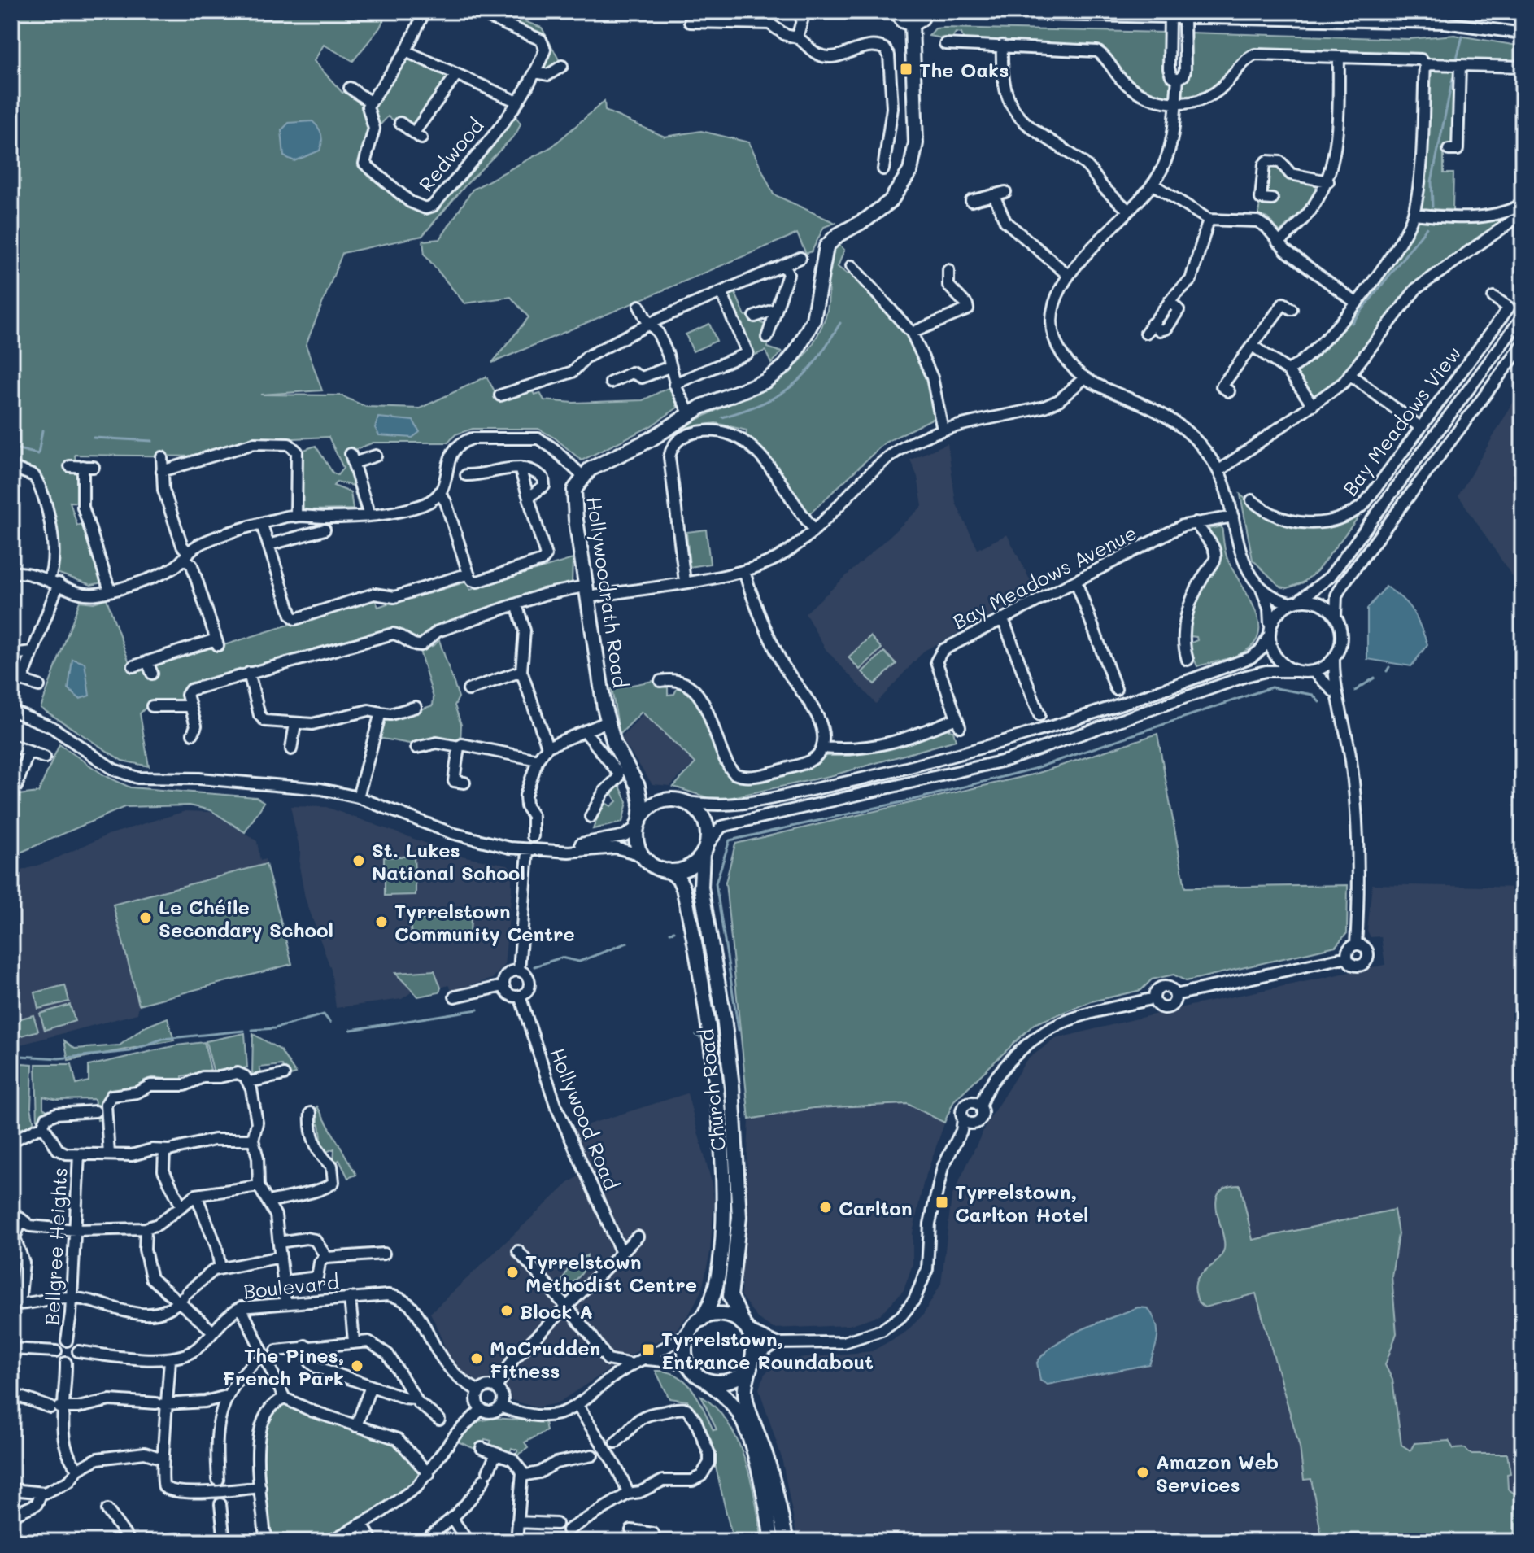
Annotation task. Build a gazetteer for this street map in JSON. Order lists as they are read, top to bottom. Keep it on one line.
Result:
{"streets":{"main road":["Hollywoodrath Road","Church Road"],"street":["Redwood","Bay Meadows View","Bay Meadows Avenue","Hollywood Road","Bellgree Heights","Boulevard"]},"crossings":[["Hollywoodrath Road","Church Road"]],"places":{"transit":["The Oaks","Tyrrelstown, Carlton Hotel","Tyrrelstown, Entrance Roundabout"],"other":["St. Lukes National School","Le Chéile Secondary School","Tyrrelstown Community Centre","Carlton","Tyrrelstown Methodist Centre","Block A","McCrudden Fitness","The Pines, French Park","Amazon Web Services"]}}
